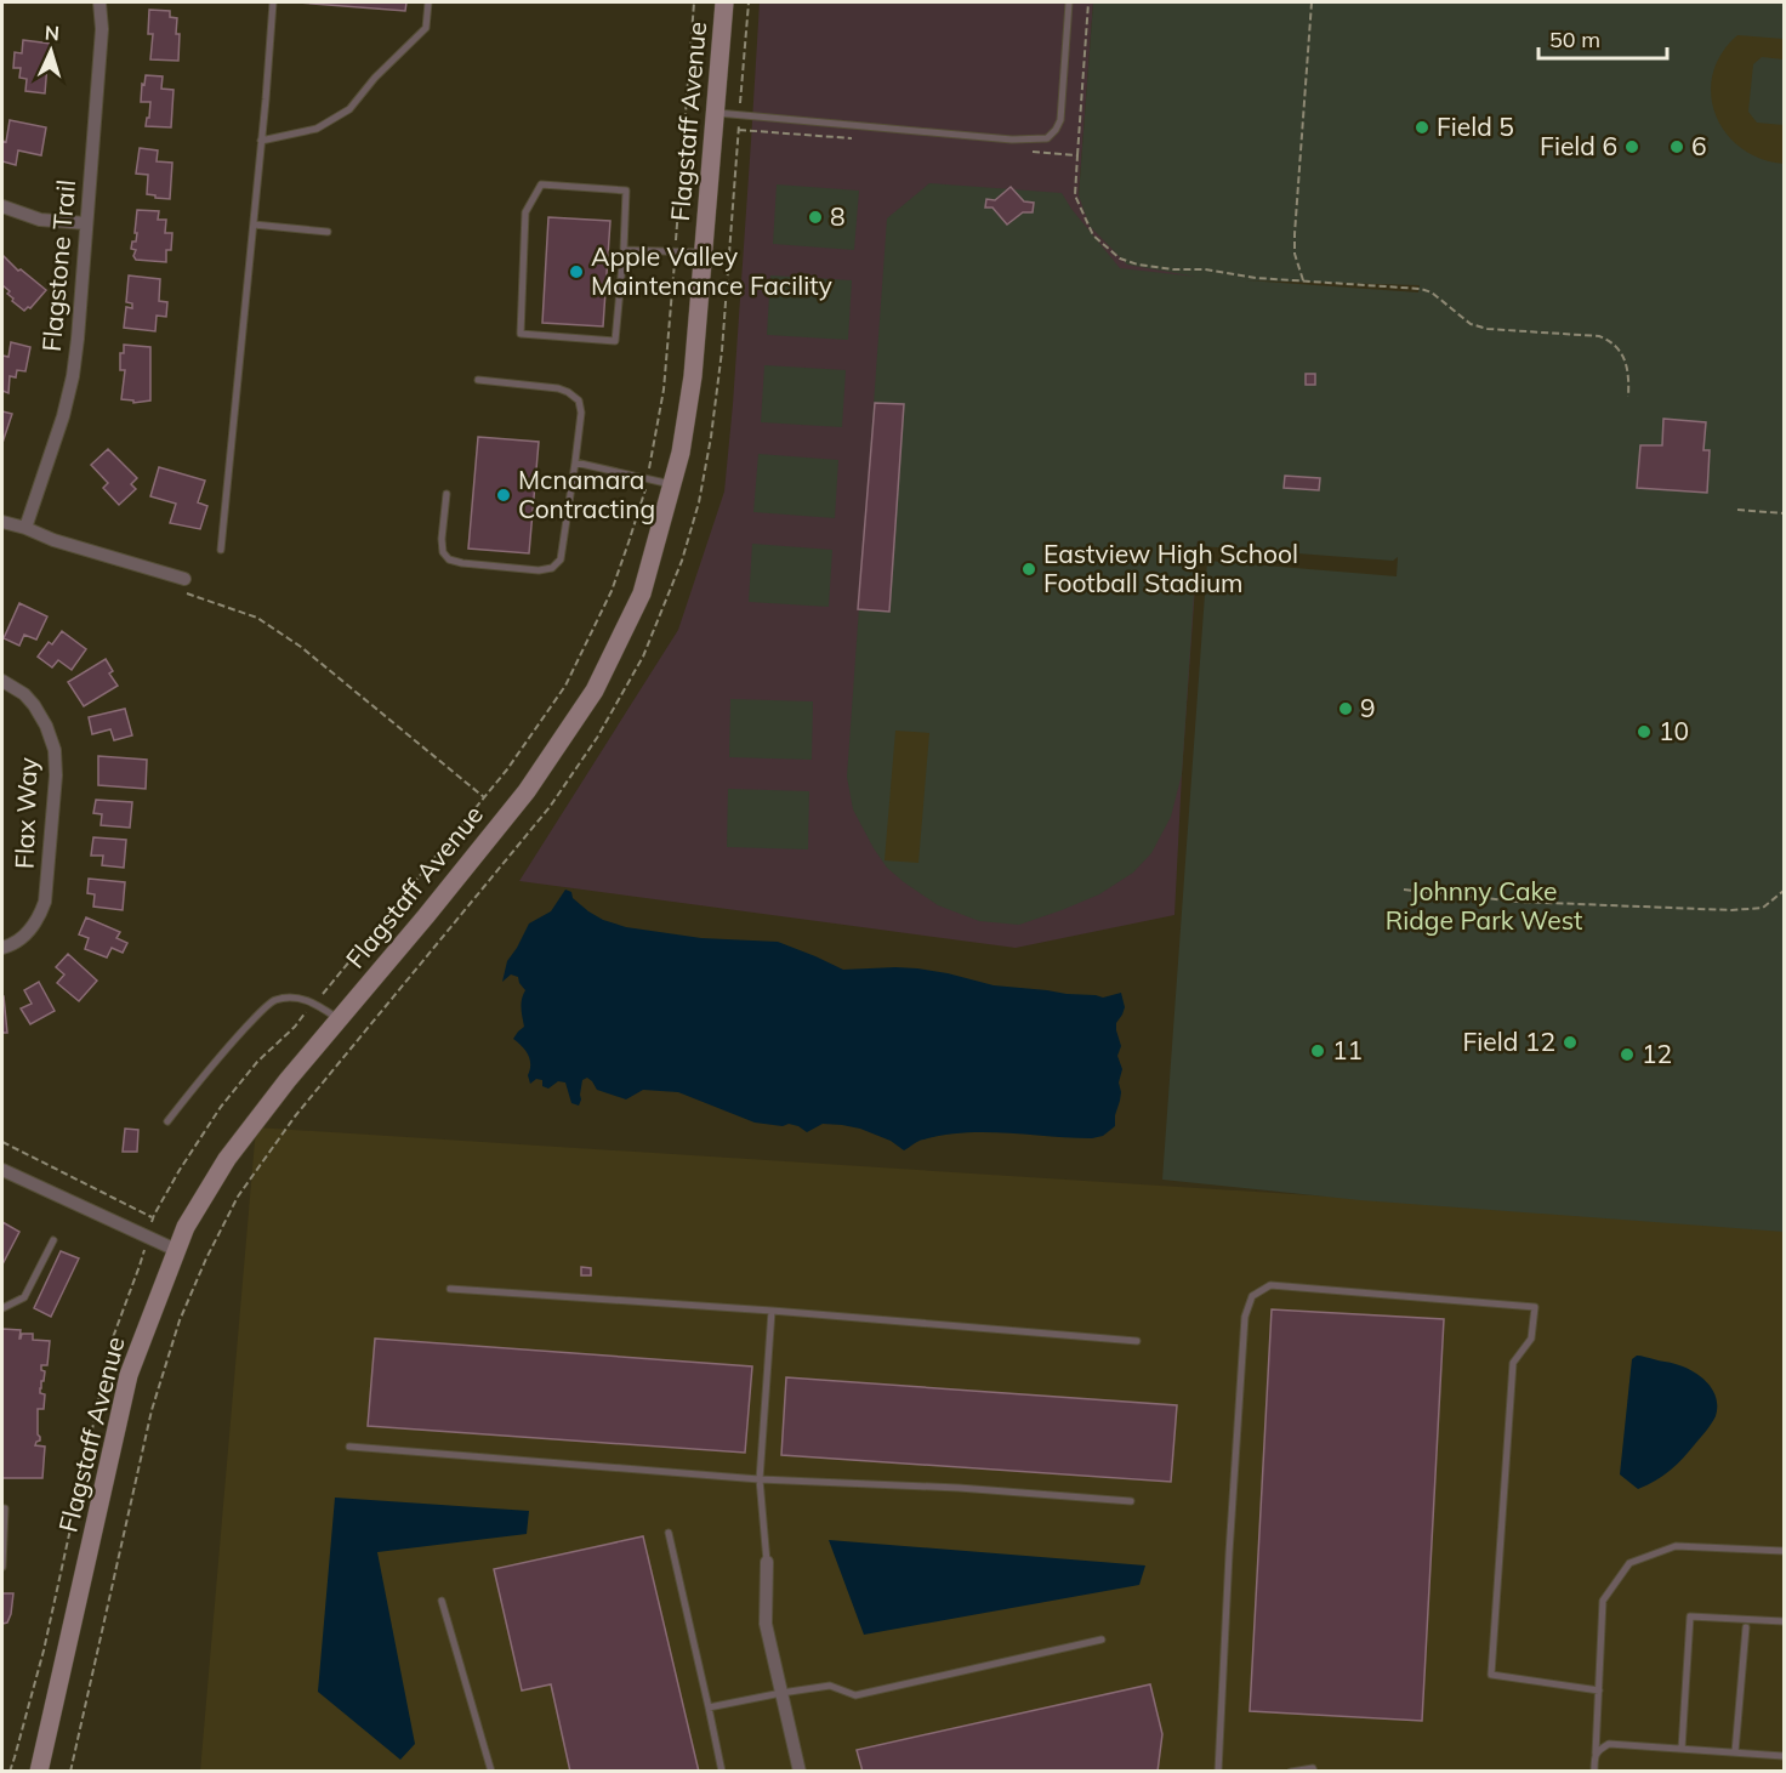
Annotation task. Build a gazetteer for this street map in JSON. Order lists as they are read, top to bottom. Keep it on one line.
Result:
{"streets":{"street":["Flagstaff Avenue","Flagstone Trail","Flax Way"]},"parks":["Johnny Cake Ridge Park West"],"places":["Field 5","Field 6","6","8","Apple Valley Maintenance Facility","Mcnamara Contracting","Eastview High School Football Stadium","9","10","Field 12","11","12"],"scale_bar":"50 m","north":"top"}
